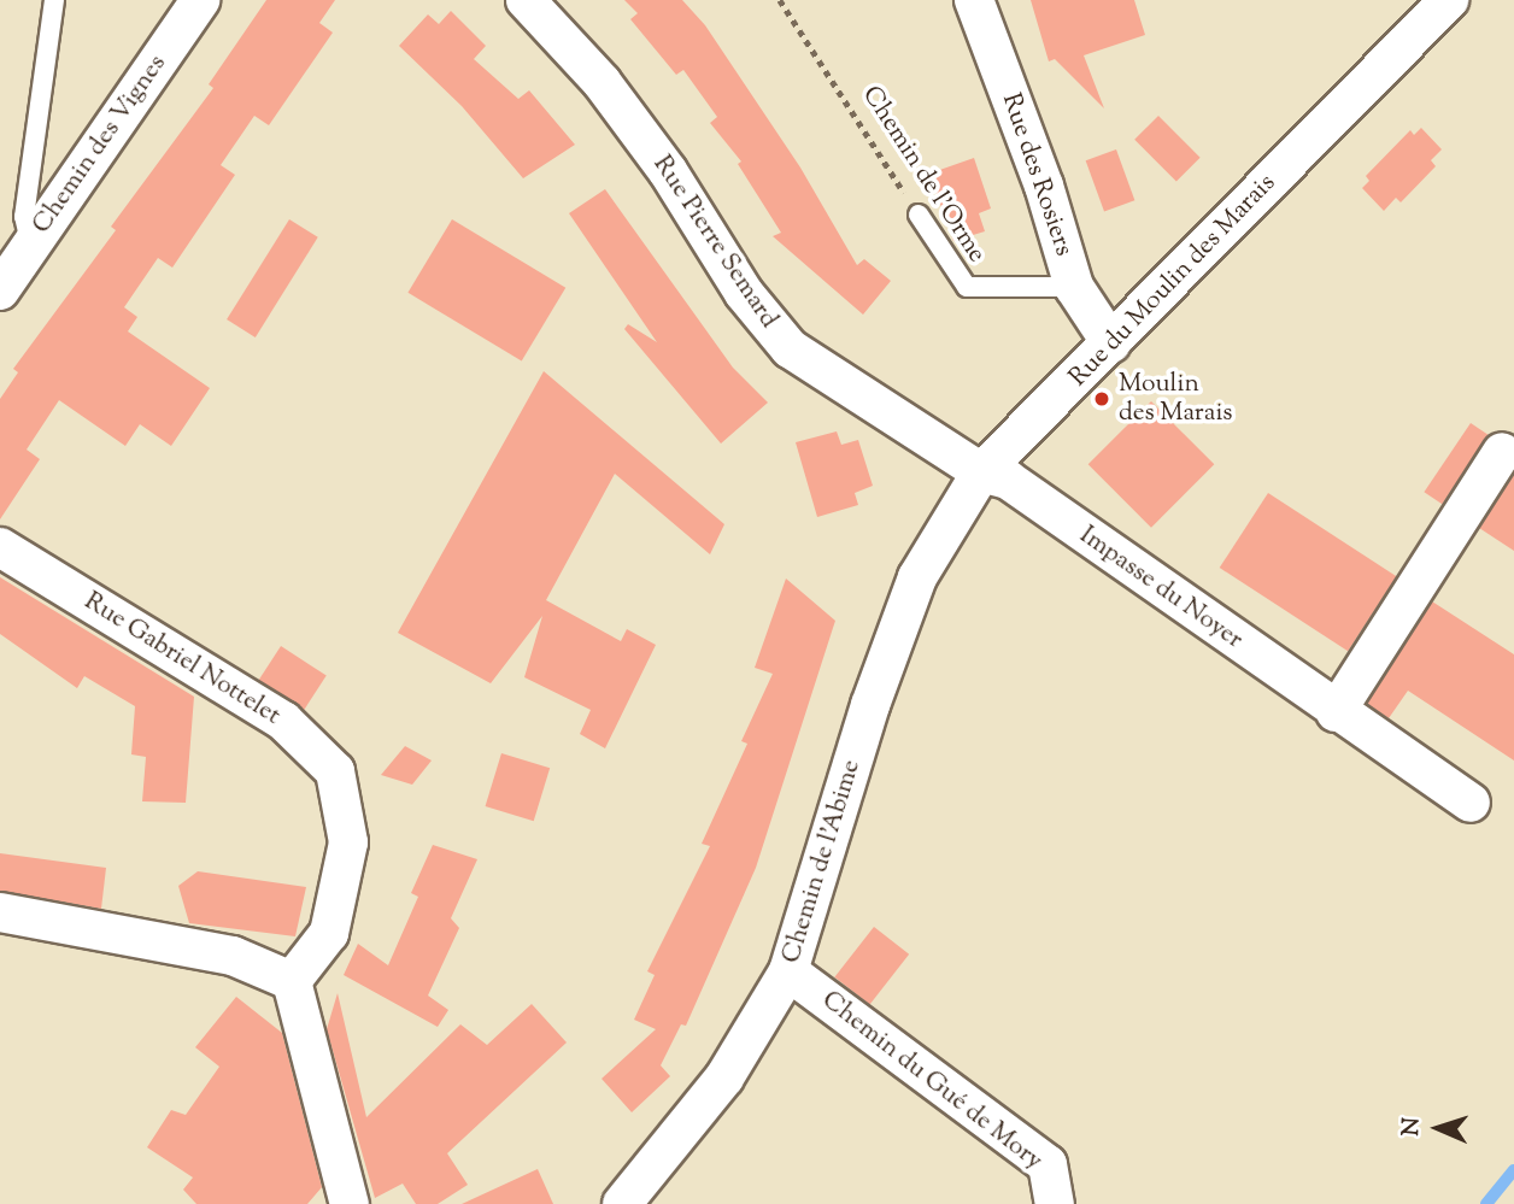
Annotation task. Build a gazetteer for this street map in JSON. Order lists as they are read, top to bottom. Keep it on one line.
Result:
{"streets":{"street":["Chemin des Vignes","Rue des Rosiers","Rue Pierre Semard","Rue du Moulin des Marais","Impasse du Noyer","Rue Gabriel Nottelet","Chemin de l'Abime","Chemin du Gué de Mory"],"lane":["Chemin de l'Orme"]},"crossings":[["Chemin de l'Orme","Rue des Rosiers"],["Rue des Rosiers","Rue du Moulin des Marais"],["Rue Pierre Semard","Rue du Moulin des Marais"],["Rue Pierre Semard","Impasse du Noyer"],["Rue du Moulin des Marais","Impasse du Noyer"],["Rue du Moulin des Marais","Chemin de l'Abime"],["Chemin de l'Abime","Chemin du Gué de Mory"]],"places":["Moulin des Marais"],"north":"left"}
